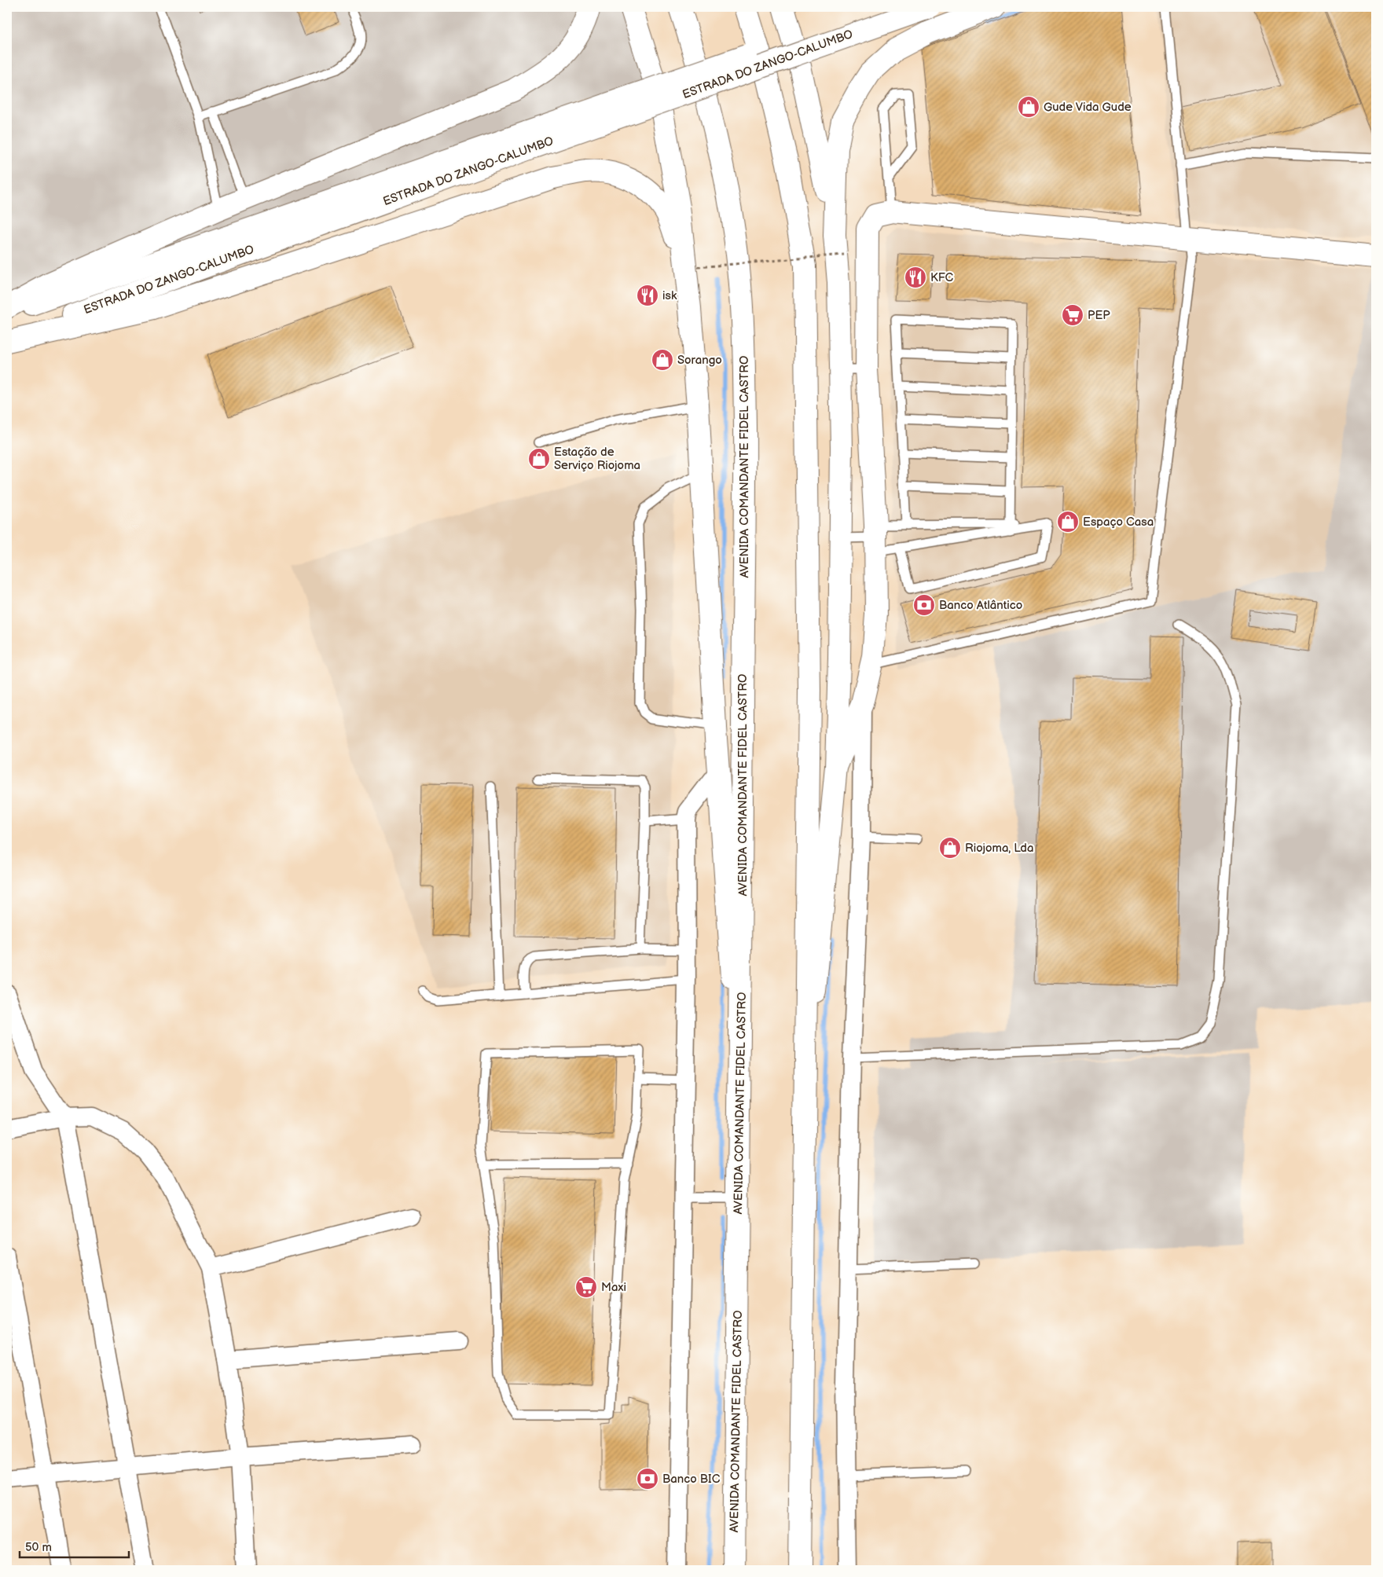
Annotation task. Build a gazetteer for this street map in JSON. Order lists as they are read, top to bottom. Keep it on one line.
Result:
{"streets":{"main road":["ESTRADA DO ZANGO-CALUMBO","AVENIDA COMANDANTE FIDEL CASTRO"]},"places":{"shop":["Gude Vida Gude","Sorango","Estação de Serviço Riojoma","Espaço Casa","Riojoma, Lda"],"restaurant":["KFC","isk"],"supermarket":["PEP","Maxi"],"bank":["Banco Atlântico","Banco BIC"]},"scale_bar":"50 m"}
